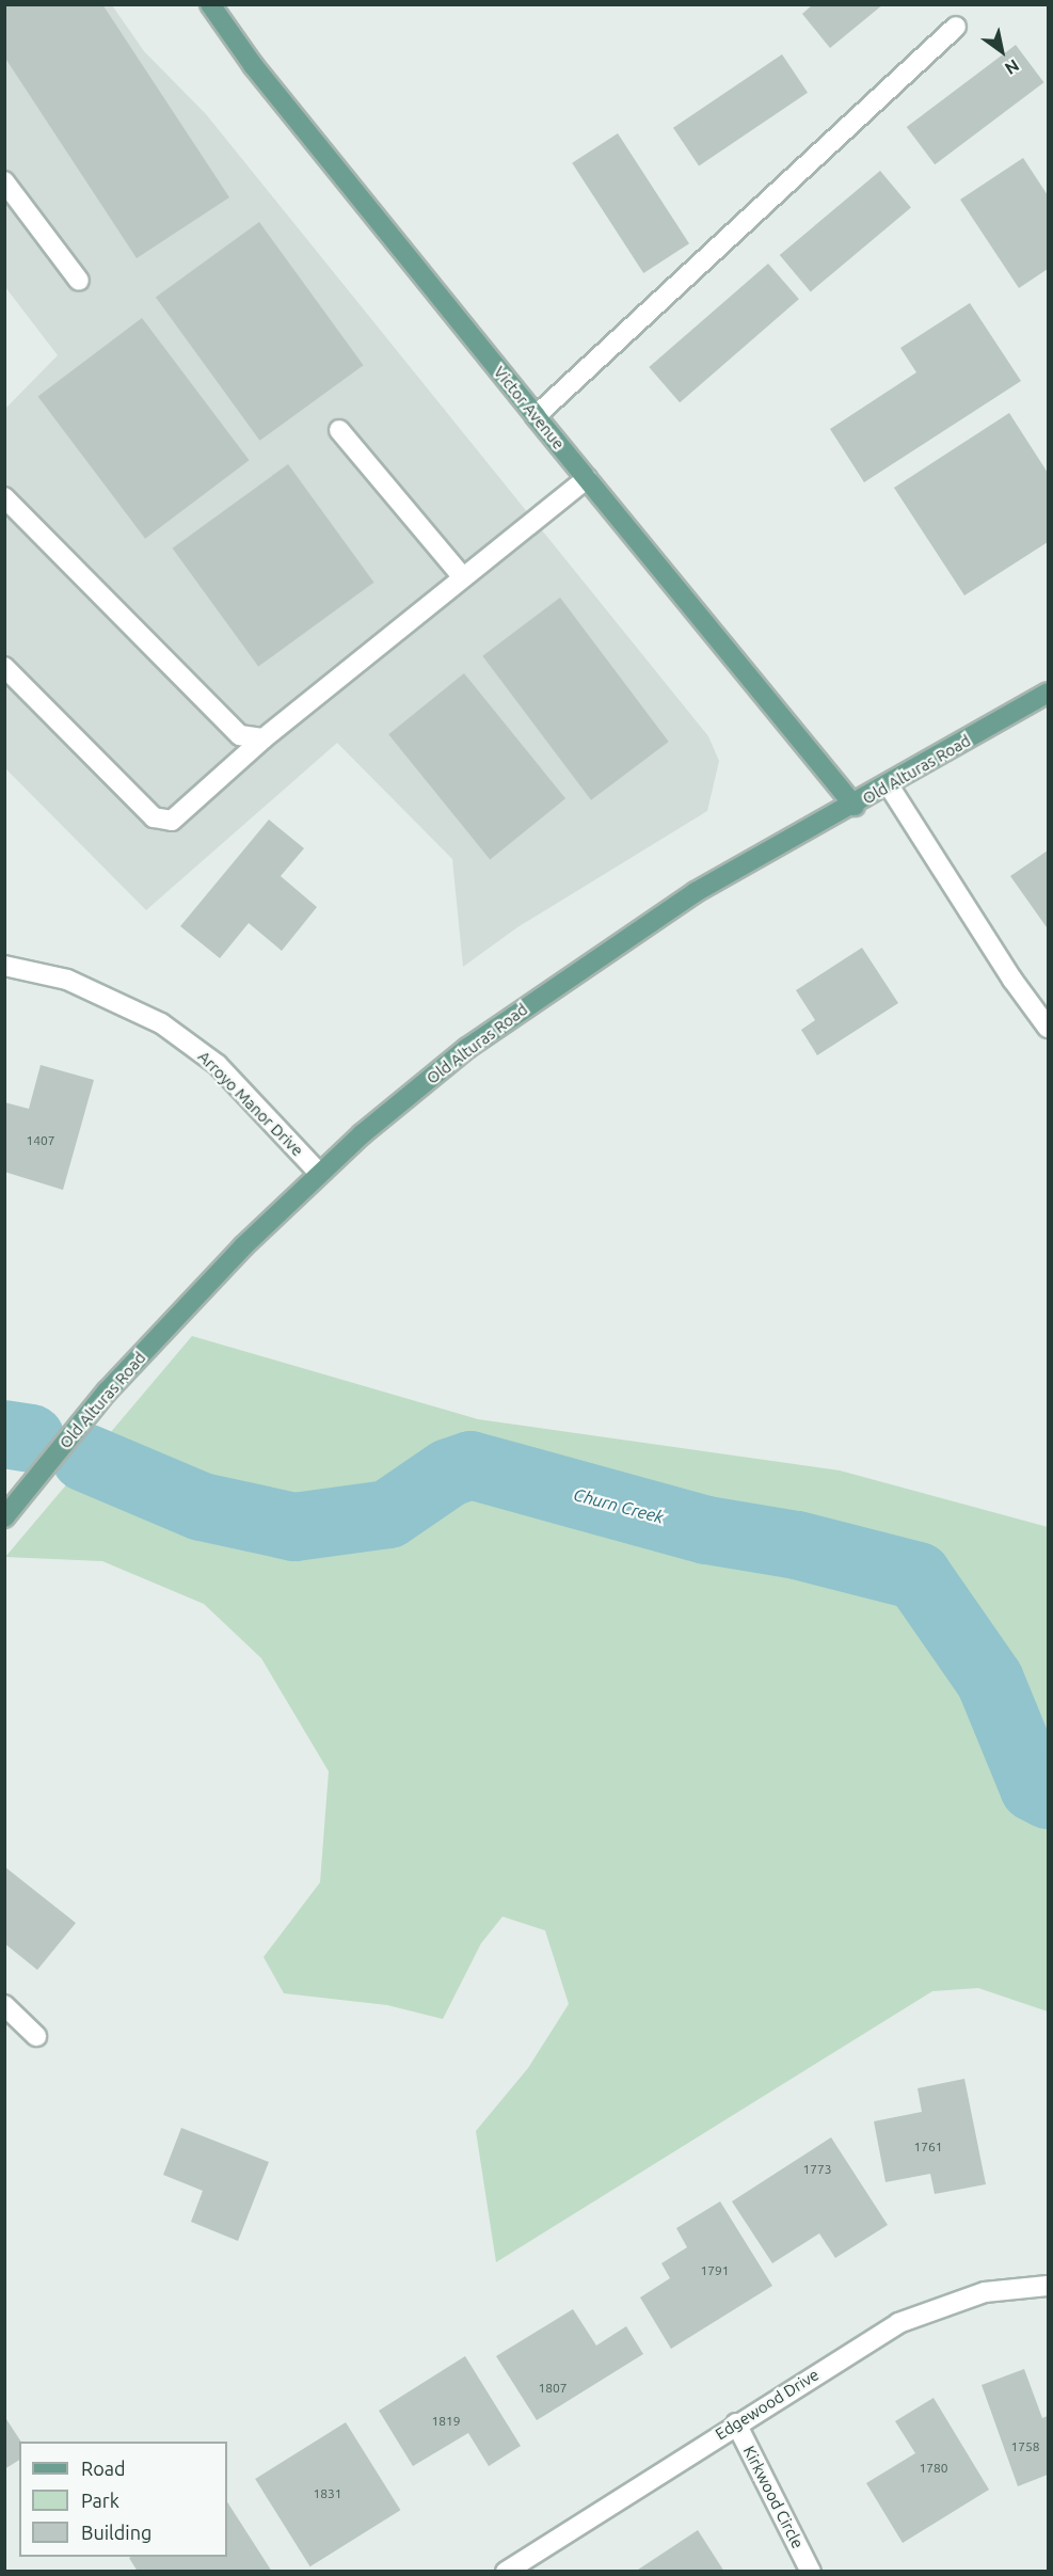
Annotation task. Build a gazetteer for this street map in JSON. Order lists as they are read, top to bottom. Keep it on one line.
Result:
{"streets":{"main road":["Victor Avenue","Old Alturas Road"],"street":["Arroyo Manor Drive","Edgewood Drive","Kirkwood Circle"]},"crossings":[["Victor Avenue","Old Alturas Road"],["Old Alturas Road","Arroyo Manor Drive"],["Edgewood Drive","Kirkwood Circle"]],"water":["Churn Creek"],"house_numbers":["1407","1761","1773","1791","1807","1819","1758","1780","1831"],"legend":["Road","Park","Building"],"north":"bottom right"}
